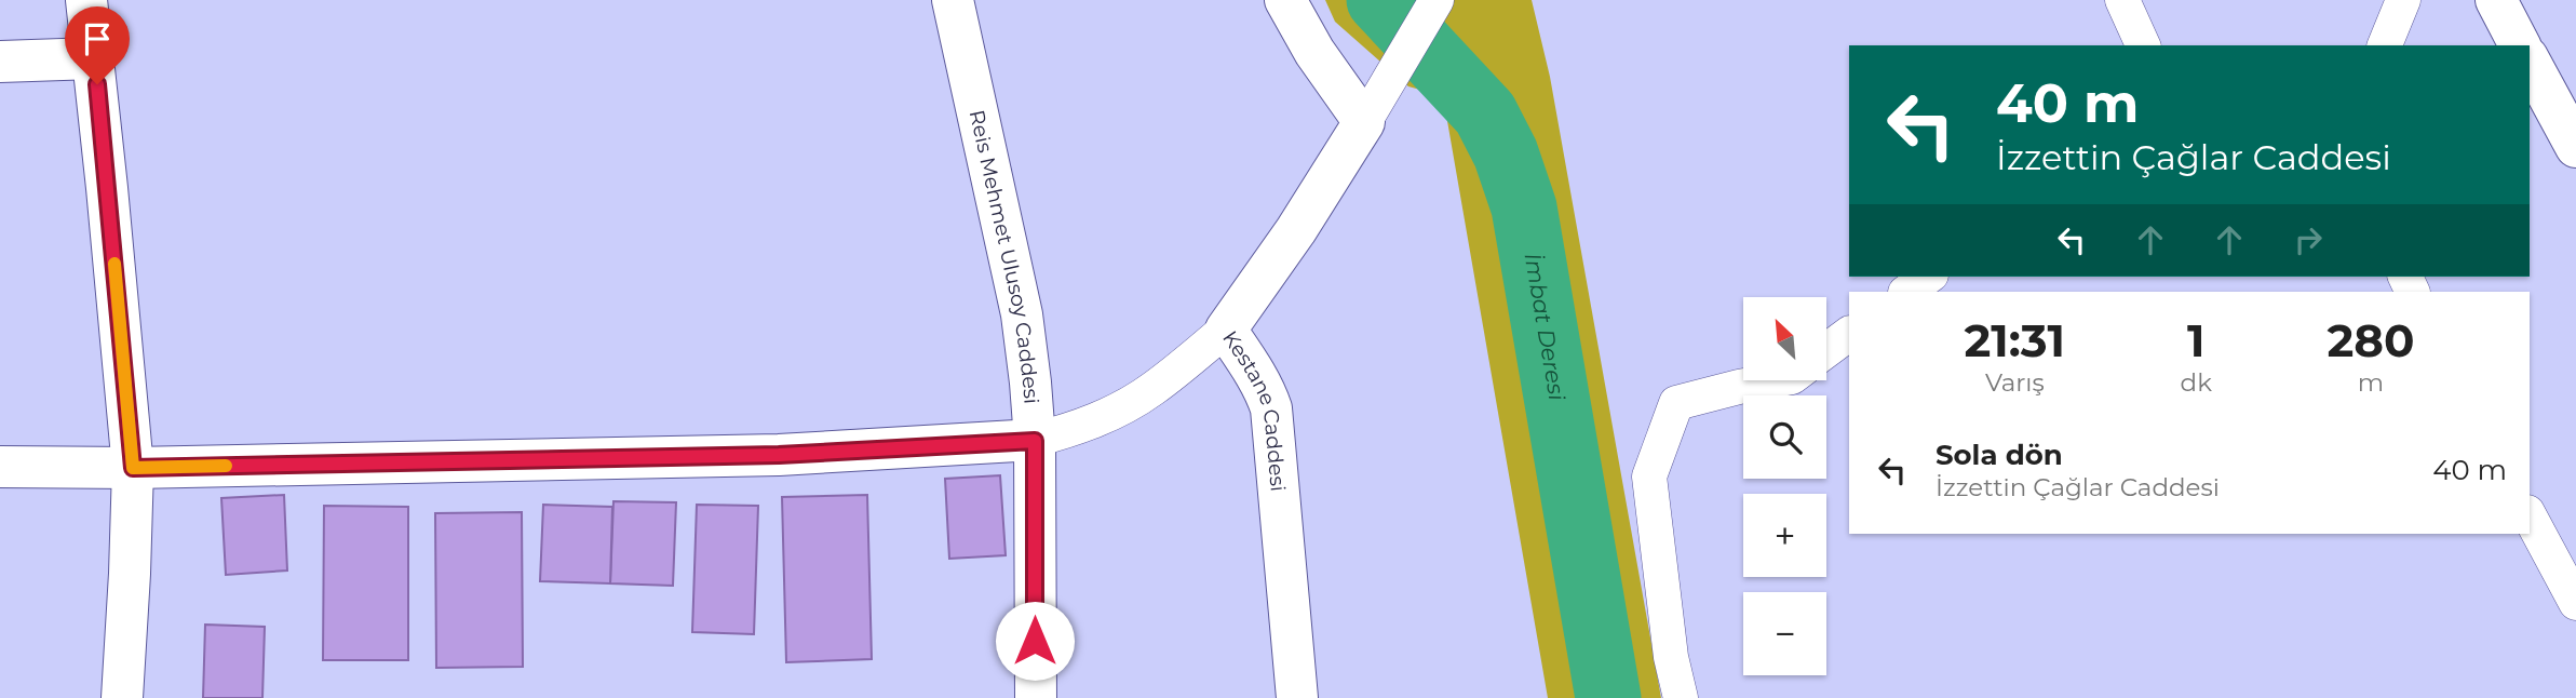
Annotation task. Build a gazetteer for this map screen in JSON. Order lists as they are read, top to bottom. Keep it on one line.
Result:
{"streets":{"street":["Reis Mehmet Ulusoy Caddesi","Kestane Caddesi"]},"water":["İmbat Deresi"],"north":"top left","page":{"turn":["40 m","İzzettin Çağlar Caddesi"],"eta":["21:31","Varış","1","dk","280","m"],"map_buttons":["+","−"],"list":[{"name":"Sola dön","note":"İzzettin Çağlar Caddesi","value":"40 m"}]}}
